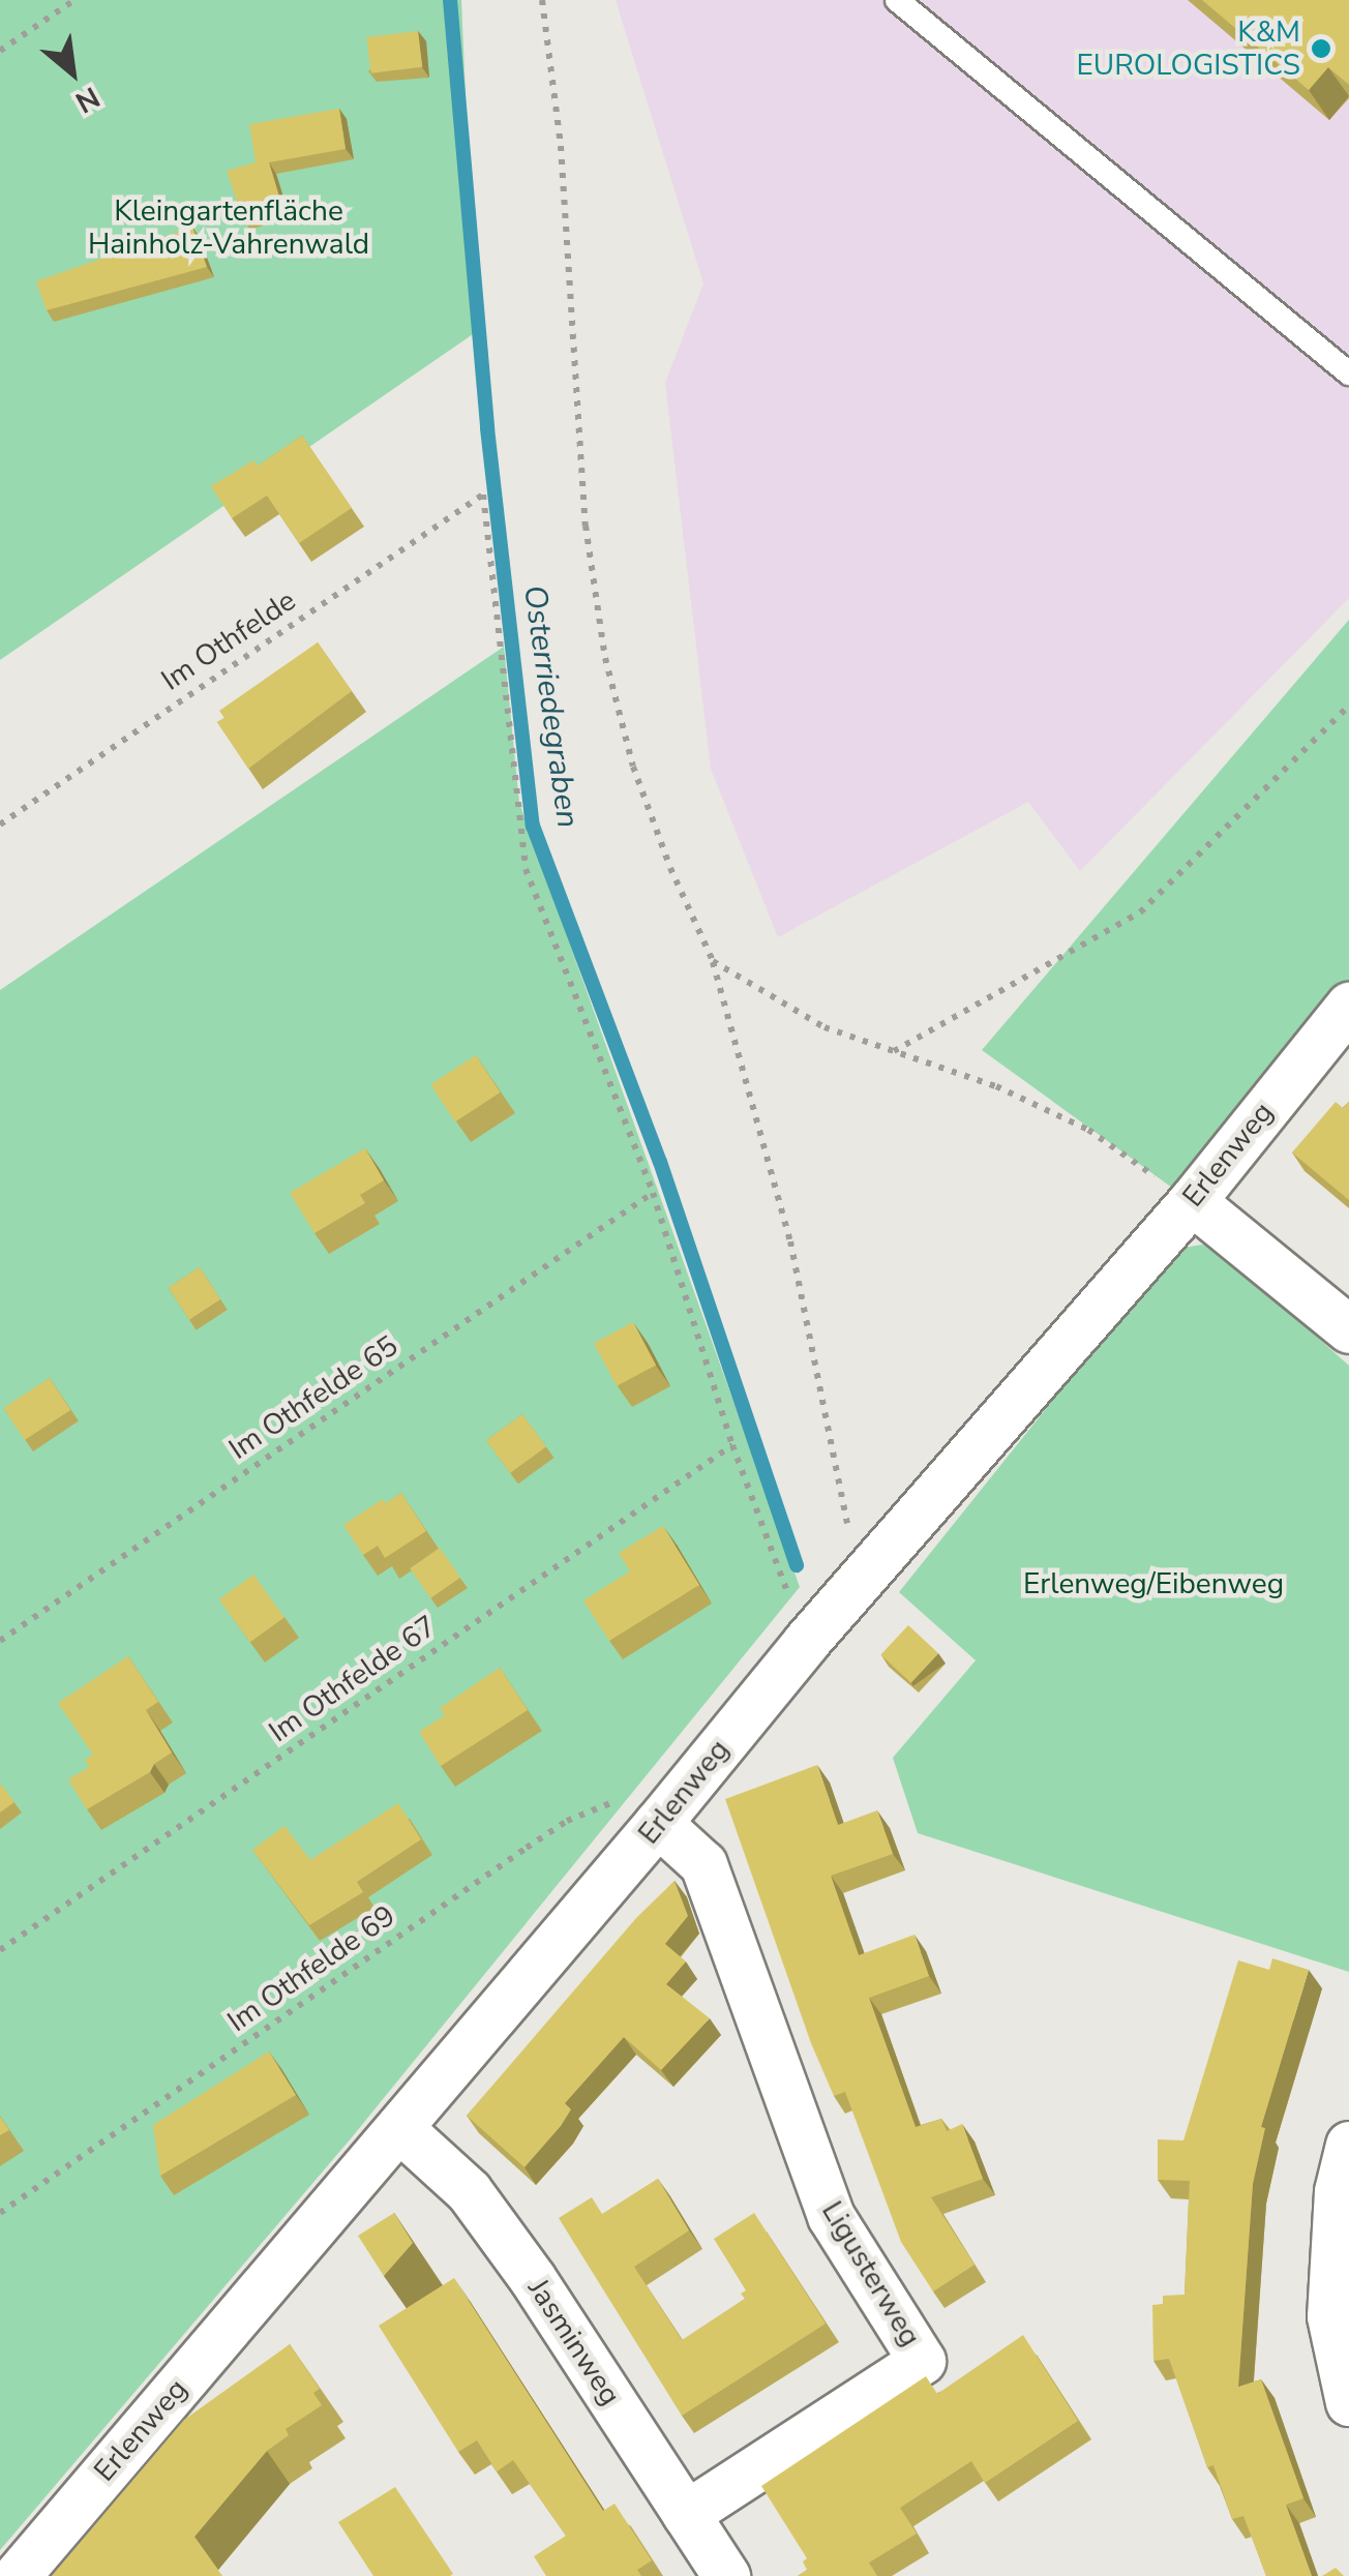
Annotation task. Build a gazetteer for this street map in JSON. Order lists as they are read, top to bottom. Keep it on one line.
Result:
{"streets":{"street":["Erlenweg","Ligusterweg","Jasminweg"],"path":["Im Othfelde","Im Othfelde 65","Im Othfelde 67","Im Othfelde 69"]},"crossings":[["Im Othfelde","Im Othfelde 65"],["Erlenweg","Im Othfelde 69"],["Erlenweg","Ligusterweg"],["Erlenweg","Jasminweg"],["Im Othfelde 69","Ligusterweg"],["Ligusterweg","Jasminweg"]],"water":["Osterriedegraben"],"parks":["Kleingartenfläche Hainholz-Vahrenwald","Erlenweg/Eibenweg"],"places":["K&M EUROLOGISTICS"],"north":"bottom right"}
